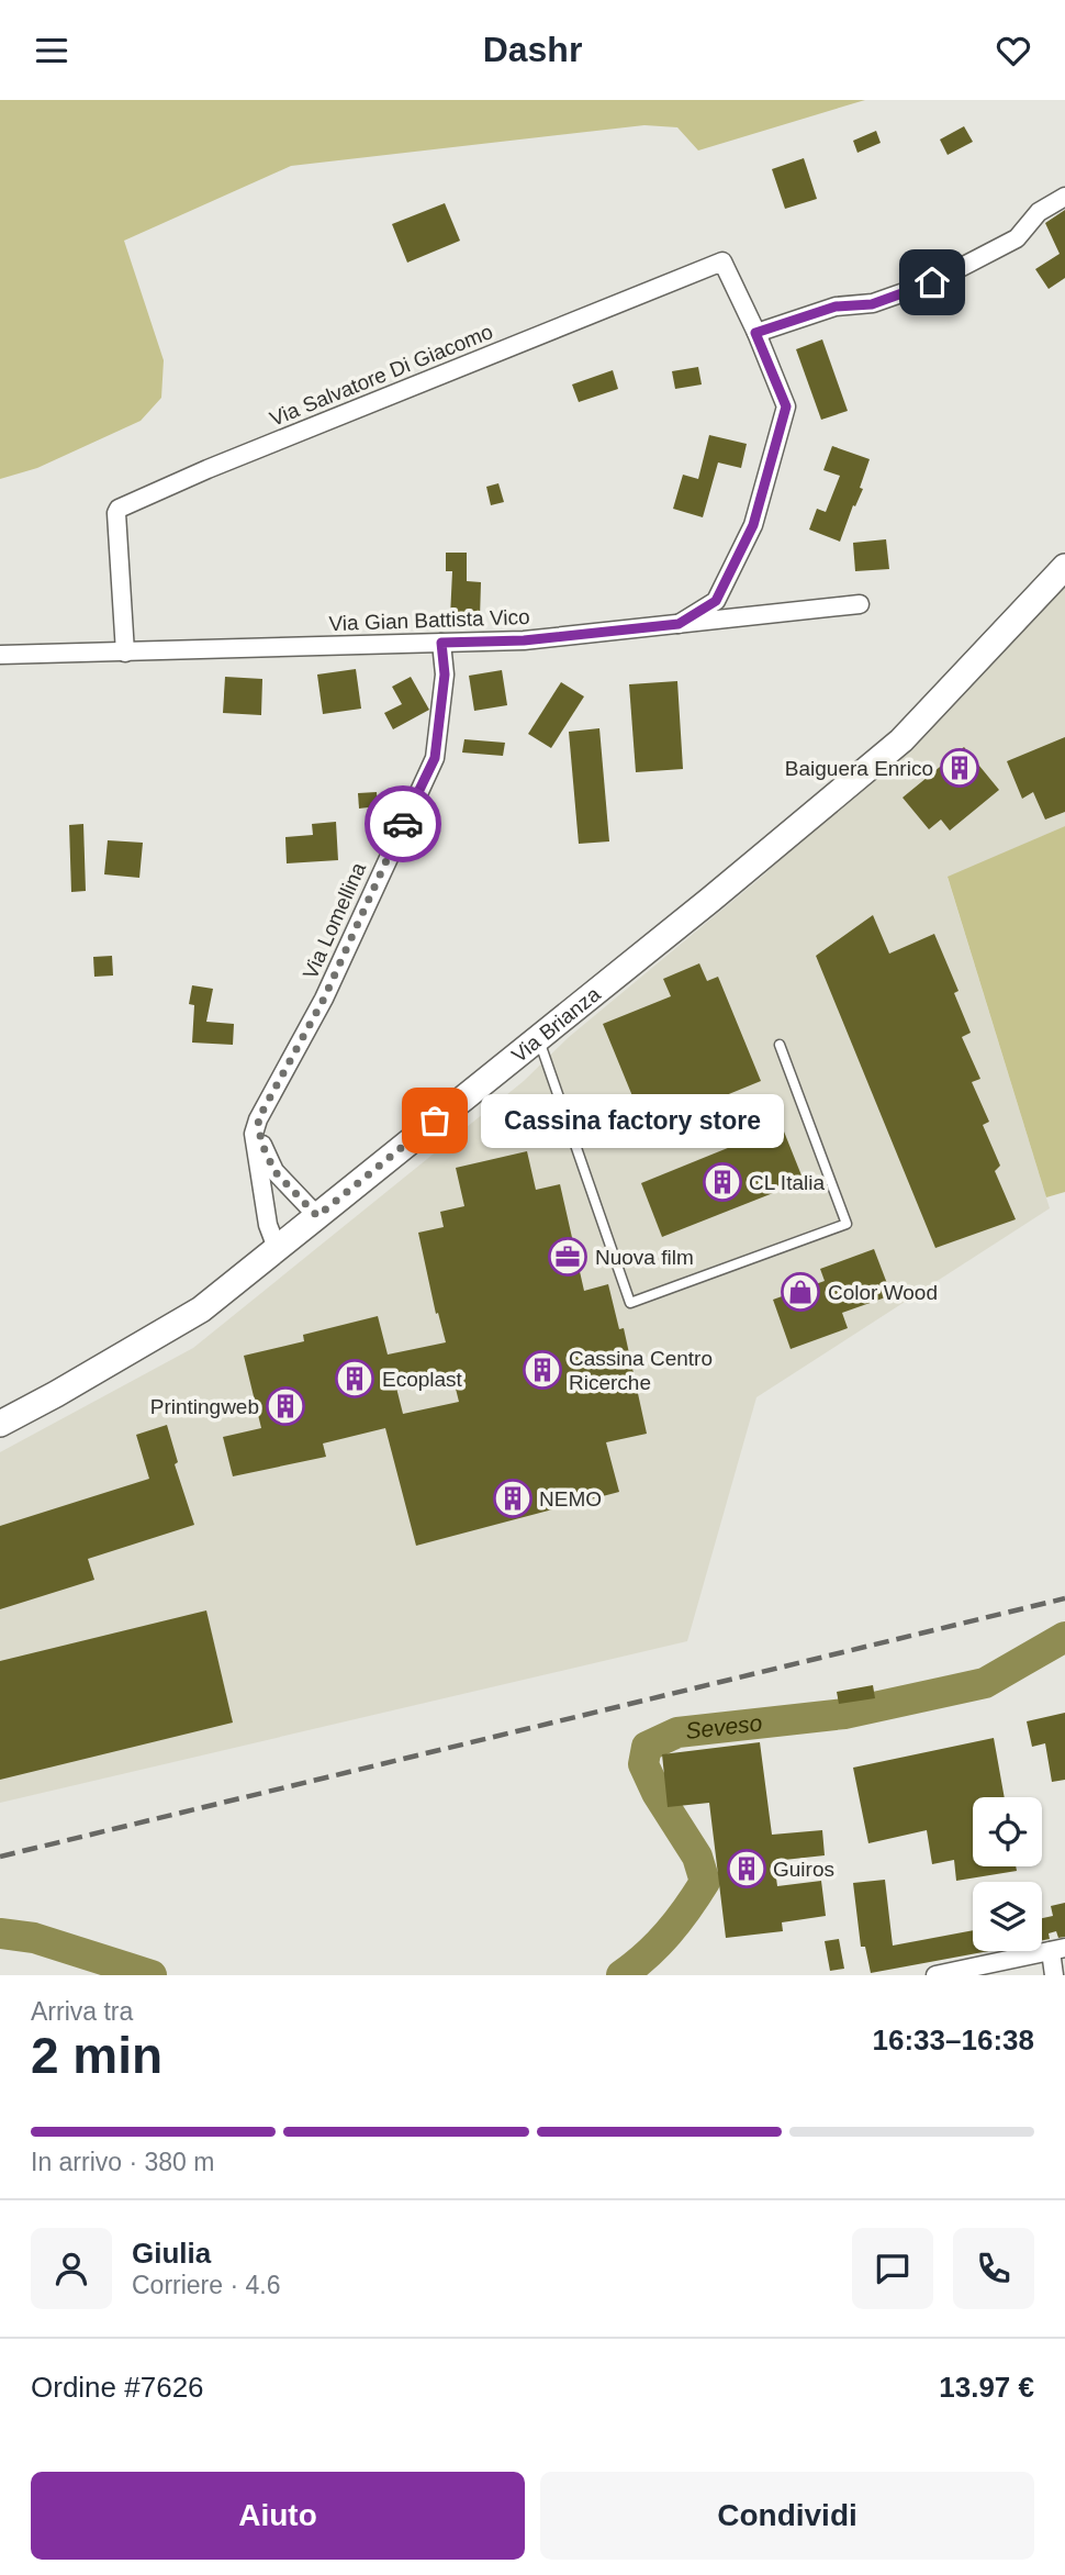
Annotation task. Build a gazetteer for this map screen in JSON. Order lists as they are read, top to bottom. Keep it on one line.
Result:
{"streets":{"street":["Via Salvatore Di Giacomo","Via Gian Battista Vico","Via Lomellina","Via Brianza"]},"crossings":[["Via Salvatore Di Giacomo","Via Gian Battista Vico"],["Via Gian Battista Vico","Via Lomellina"],["Via Lomellina","Via Brianza"]],"water":["Seveso"],"places":{"building":["Baiguera Enrico","CL Italia","Cassina Centro Ricerche","Ecoplast","Printingweb","NEMO","Guiros"],"other":["Cassina factory store"],"office":["Nuova film"],"shop":["Color Wood"]},"page":{"header":"Dashr","bubble":"Cassina factory store","heading":["2 min","Arriva tra","16:33–16:38"],"panel":["Giulia","Corriere · 4.6","Ordine #7626","13.97 €"],"bar":"In arrivo · 380 m","buttons":["Aiuto","Condividi"]}}
